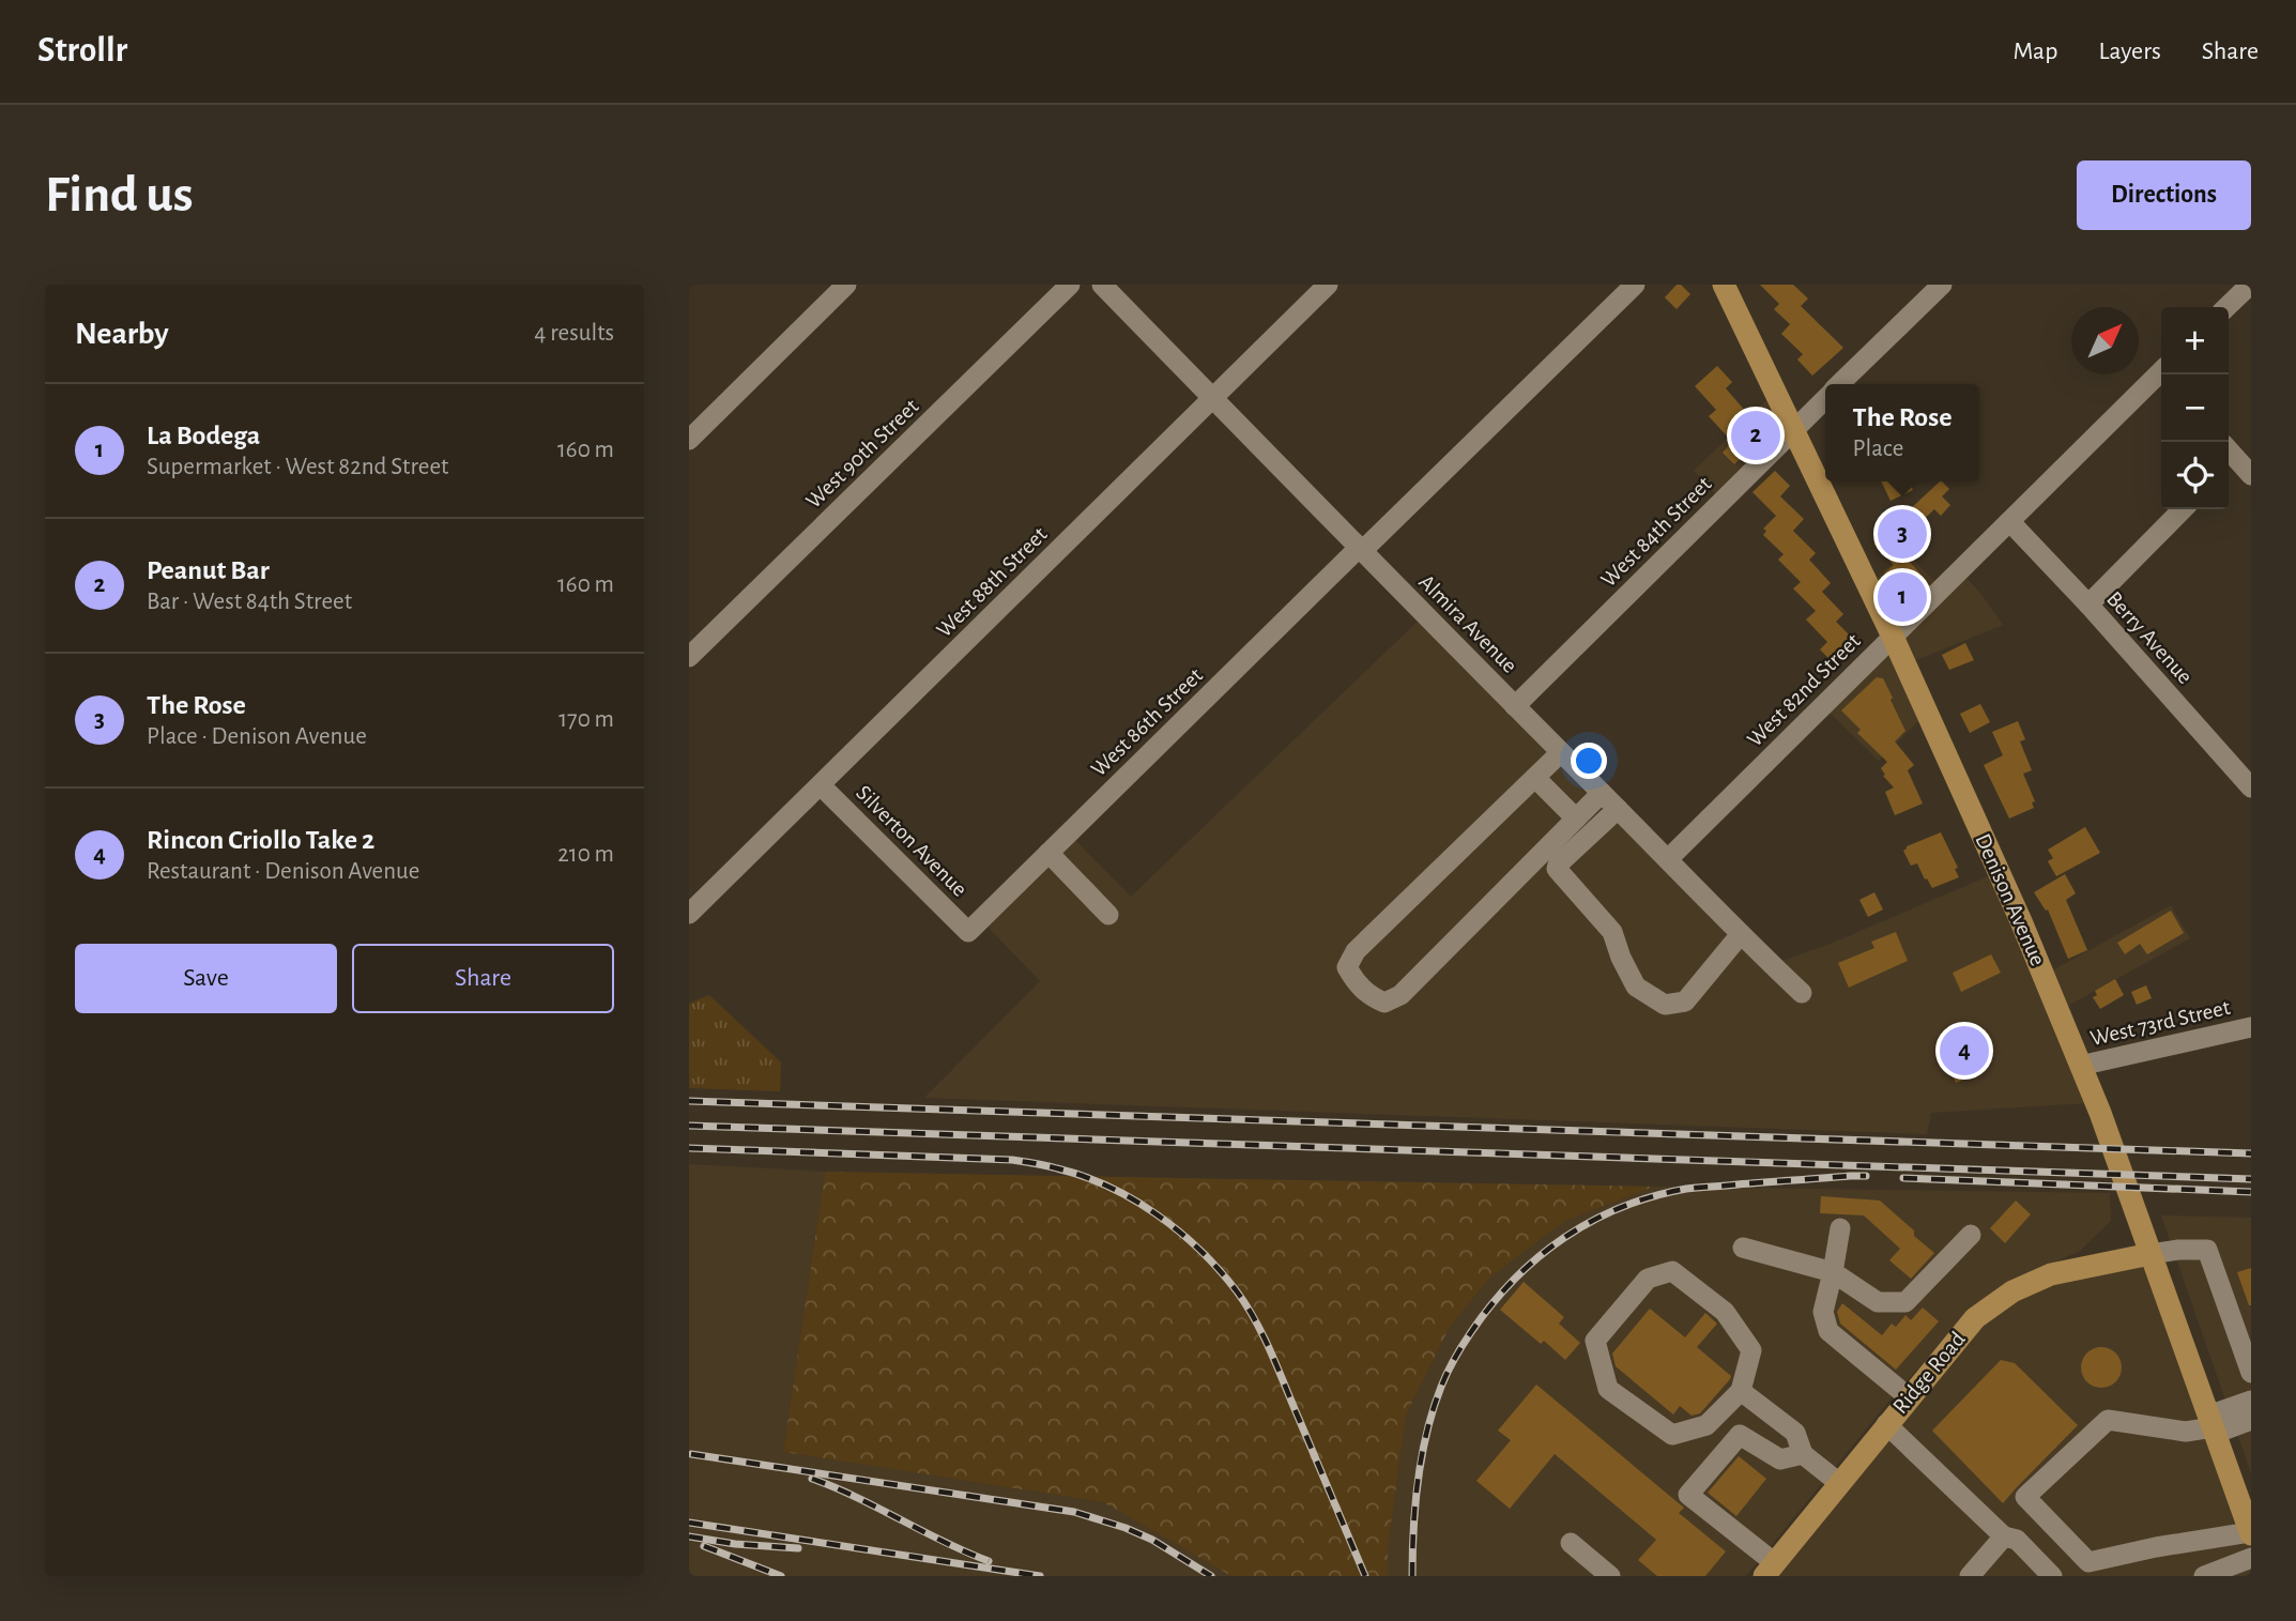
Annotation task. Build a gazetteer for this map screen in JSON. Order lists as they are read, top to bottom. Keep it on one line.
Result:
{"streets":{"main road":["Denison Avenue","Ridge Road"],"street":["West 90th Street","West 84th Street","West 88th Street","Almira Avenue","Berry Avenue","West 82nd Street","West 86th Street","Silverton Avenue","West 73rd Street"]},"crossings":[["West 84th Street","Almira Avenue"],["West 84th Street","Denison Avenue"],["West 88th Street","Almira Avenue"],["West 88th Street","Silverton Avenue"],["Almira Avenue","West 82nd Street"],["Almira Avenue","West 86th Street"],["Berry Avenue","West 82nd Street"],["West 82nd Street","Denison Avenue"],["West 86th Street","Silverton Avenue"],["Denison Avenue","West 73rd Street"],["Denison Avenue","Ridge Road"]],"north":"top right","page":{"header":"Strollr","nav":["Map","Layers","Share"],"buttons":["Directions",["Save","Share"]],"title":"Find us","heading":["Nearby","4 results"],"map_buttons":["+","−"],"list":[{"mark":"1","name":"La Bodega","note":"Supermarket · West 82nd Street","value":"160 m"},{"mark":"2","name":"Peanut Bar","note":"Bar · West 84th Street","value":"160 m"},{"mark":"3","name":"The Rose","note":"Place · Denison Avenue","value":"170 m"},{"mark":"4","name":"Rincon Criollo Take 2","note":"Restaurant · Denison Avenue","value":"210 m"}],"popup":["The Rose","Place"],"pins":["2","3","1","4"]}}
